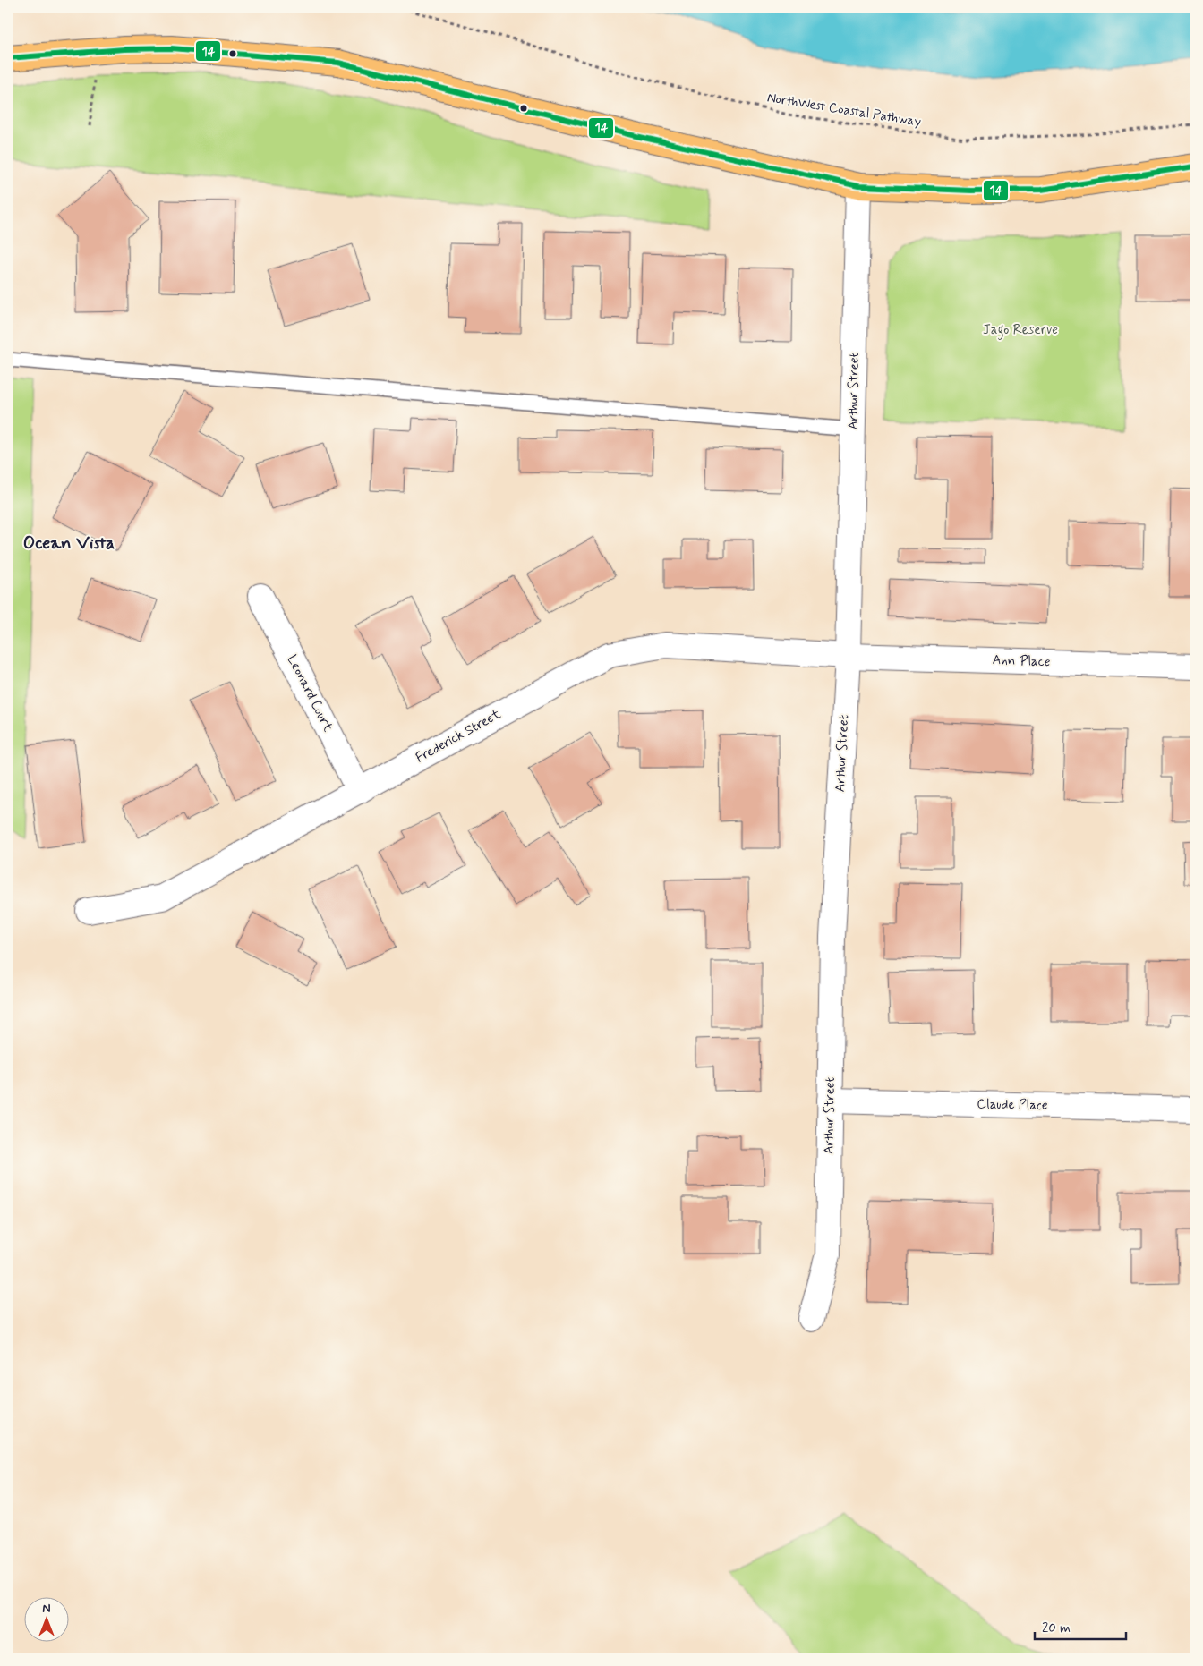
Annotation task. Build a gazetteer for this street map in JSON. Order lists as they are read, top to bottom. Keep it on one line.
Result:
{"streets":{"street":["Arthur Street","Ann Place","Leonard Court","Frederick Street","Claude Place"],"path":["NorthWest Coastal Pathway"]},"crossings":[["Arthur Street","Ann Place"],["Arthur Street","Frederick Street"],["Arthur Street","Claude Place"],["Ann Place","Frederick Street"],["Leonard Court","Frederick Street"]],"districts":["Ocean Vista"],"parks":["Jago Reserve"],"lines":["transit line 14"],"scale_bar":"20 m","north":"top"}
